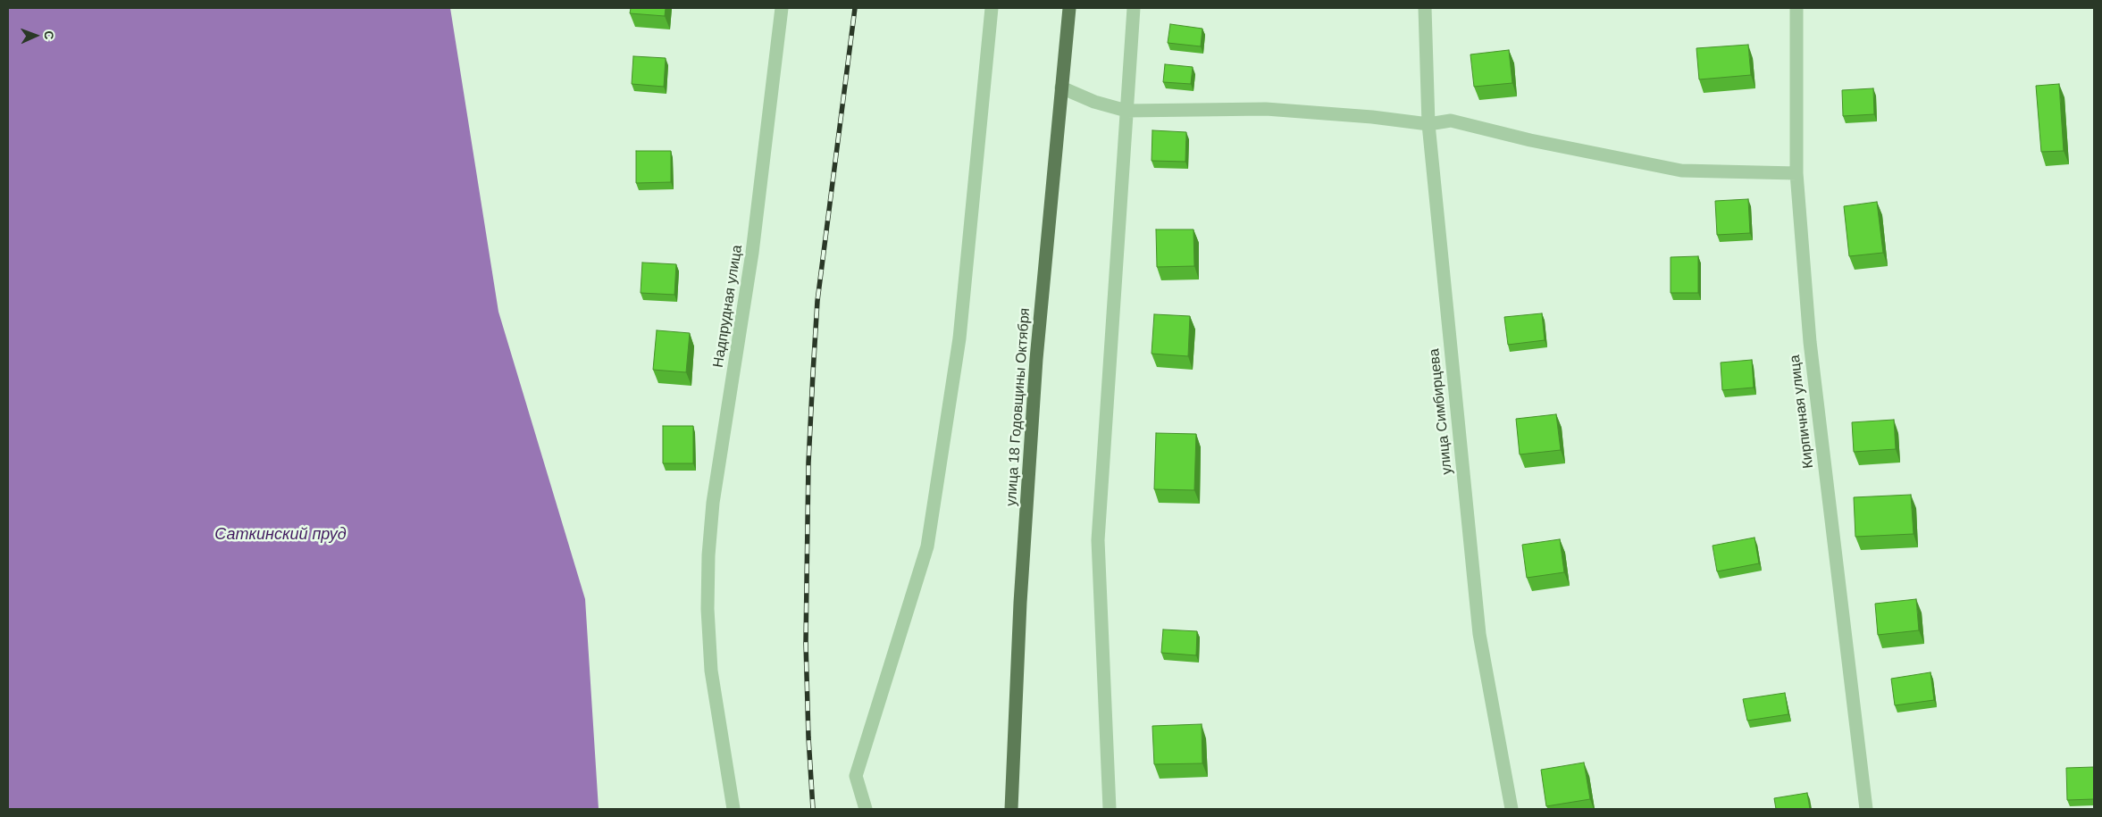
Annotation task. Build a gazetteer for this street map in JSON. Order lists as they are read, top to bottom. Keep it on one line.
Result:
{"streets":{"main road":["улица 18 Годовщины Октября"],"street":["Надпрудная улица","улица Симбирцева","Кирпичная улица"]},"water":["Саткинский пруд"],"north":"right"}
